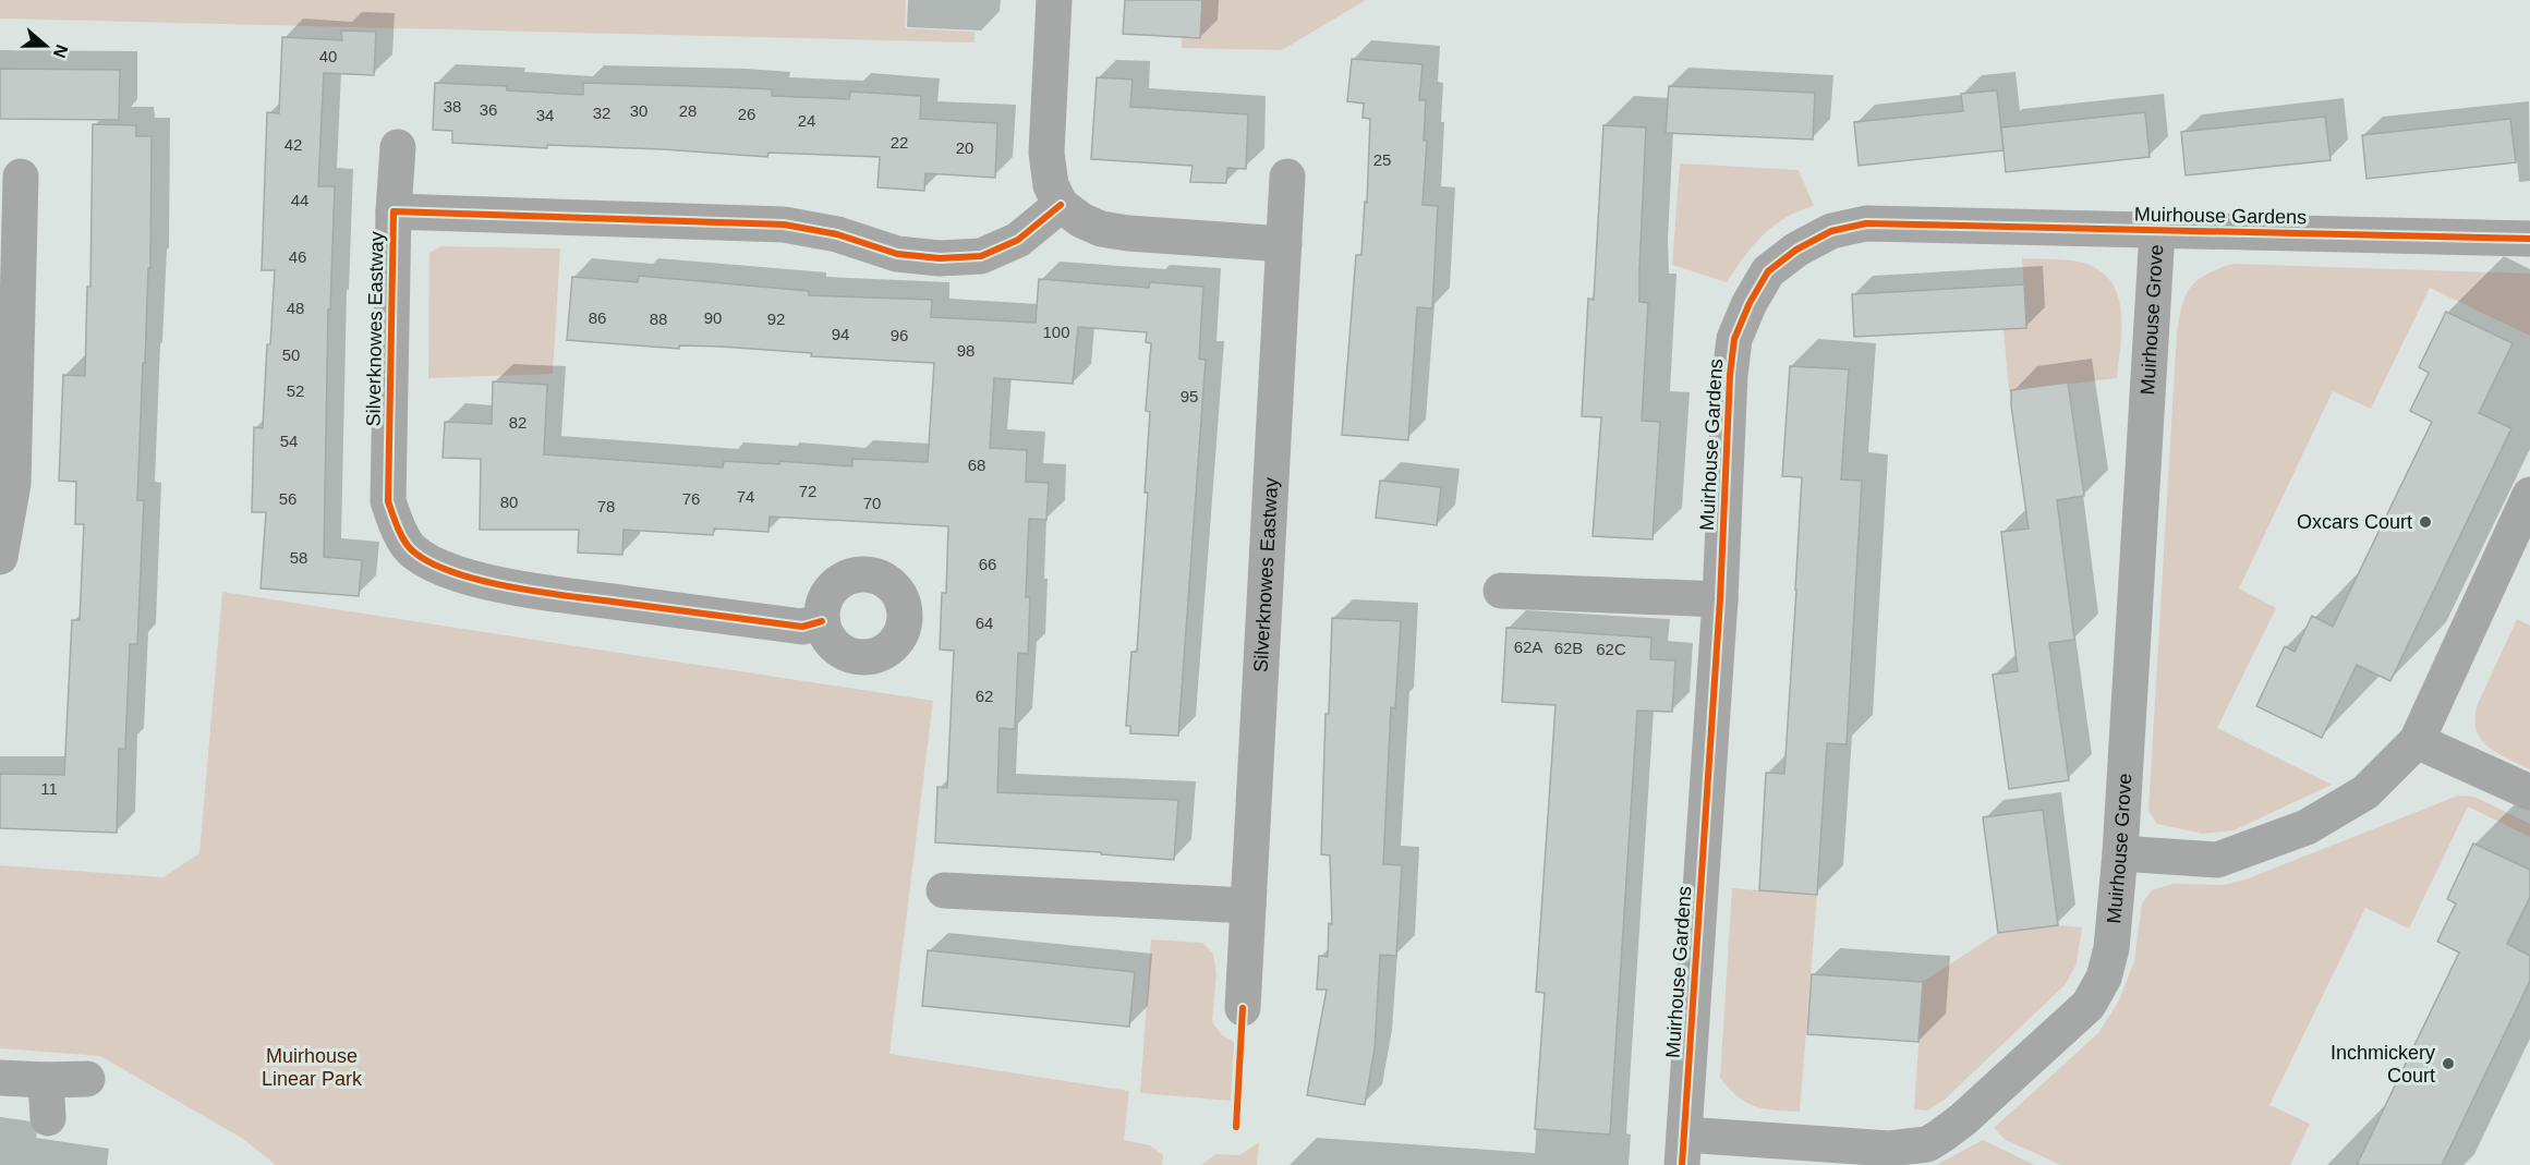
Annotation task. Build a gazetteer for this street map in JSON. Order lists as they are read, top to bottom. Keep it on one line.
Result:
{"streets":{"street":["Muirhouse Gardens","Muirhouse Grove","Silverknowes Eastway"]},"crossings":[["Muirhouse Gardens","Muirhouse Grove"]],"parks":["Muirhouse Linear Park"],"places":["Oxcars Court","Inchmickery Court"],"house_numbers":["40","38","36","30","28","32","26","34","24","22","42","20","25","44","46","48","86","90","88","92","100","94","96","98","50","52","95","82","54","68","72","74","56","76","80","70","78","58","66","64","62A","62B","62C","62","11"],"north":"right"}
